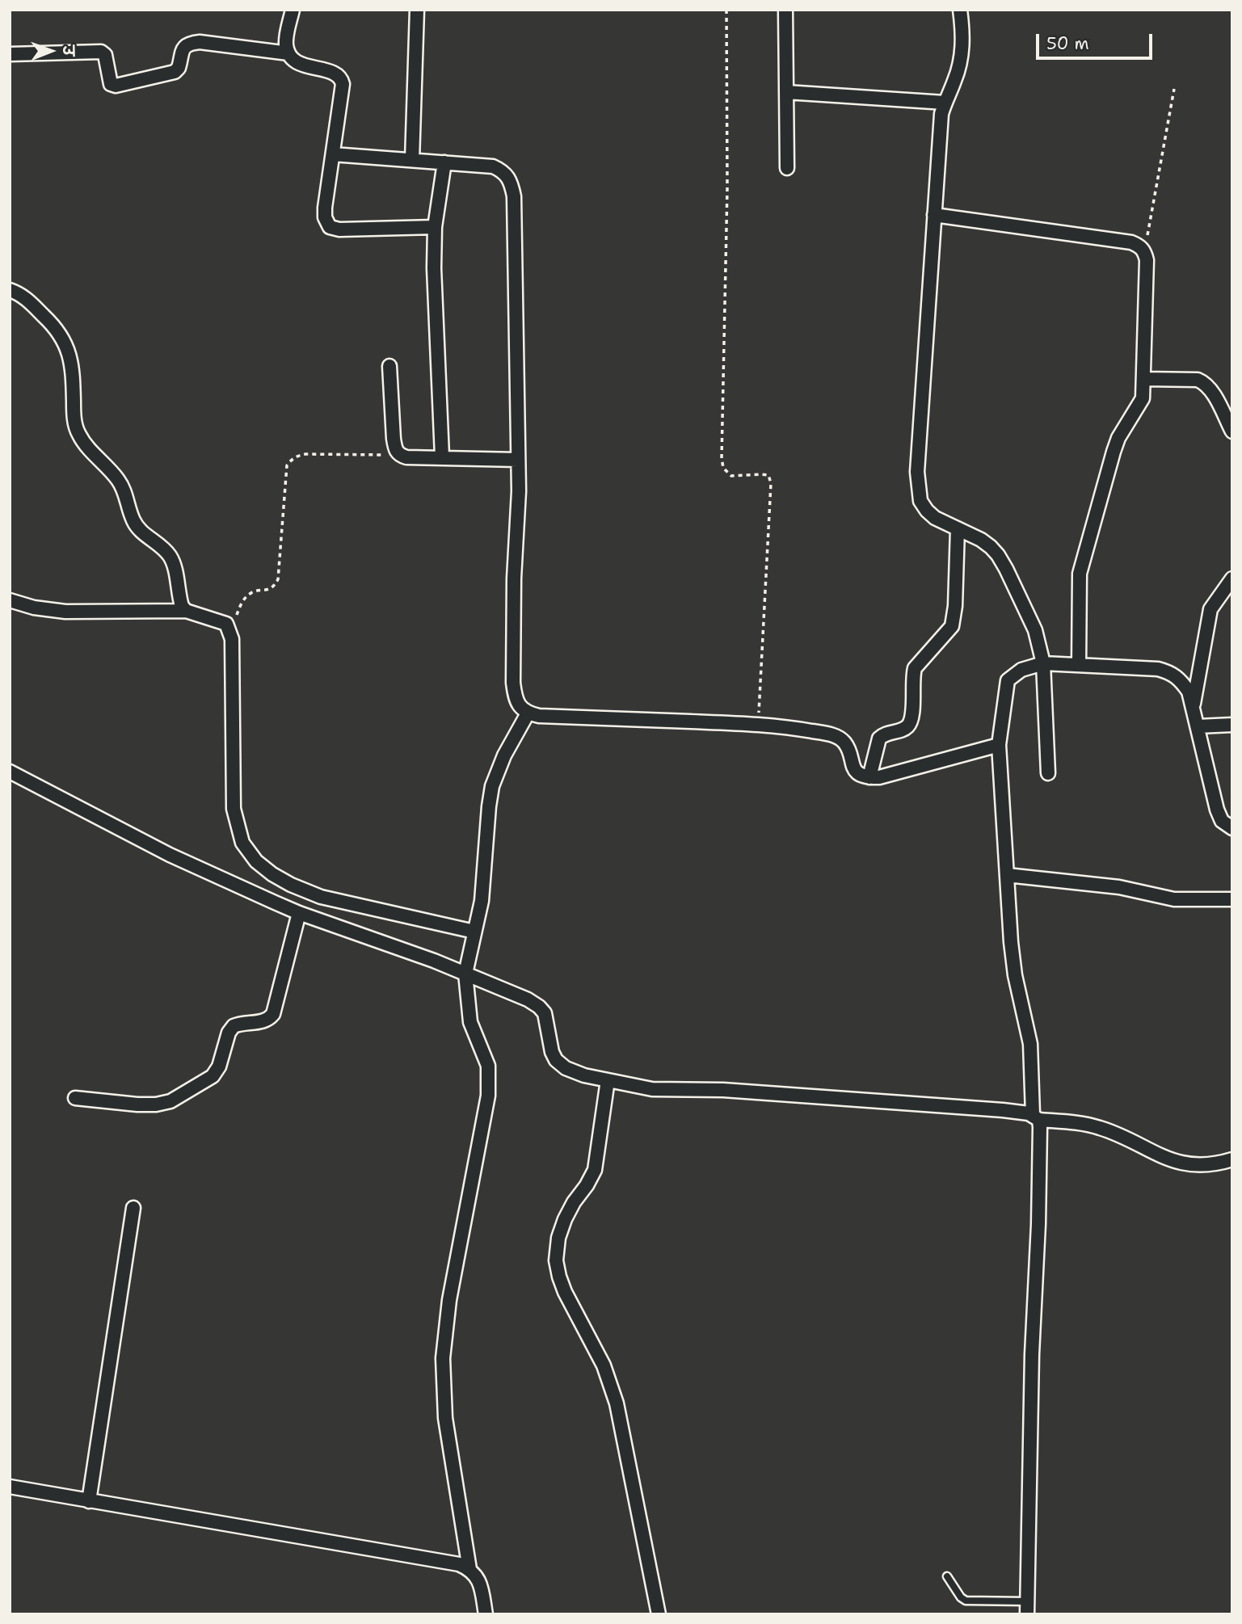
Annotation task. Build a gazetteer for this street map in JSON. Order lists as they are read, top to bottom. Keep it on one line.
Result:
{"scale_bar":"50 m","north":"right"}
